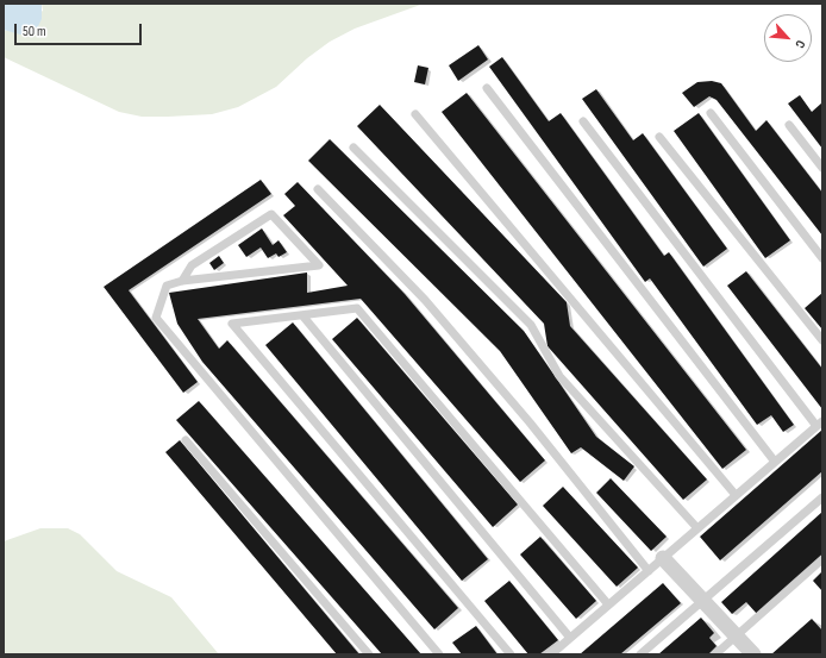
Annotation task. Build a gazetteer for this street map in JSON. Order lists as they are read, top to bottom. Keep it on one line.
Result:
{"scale_bar":"50 m","north":"bottom right"}
